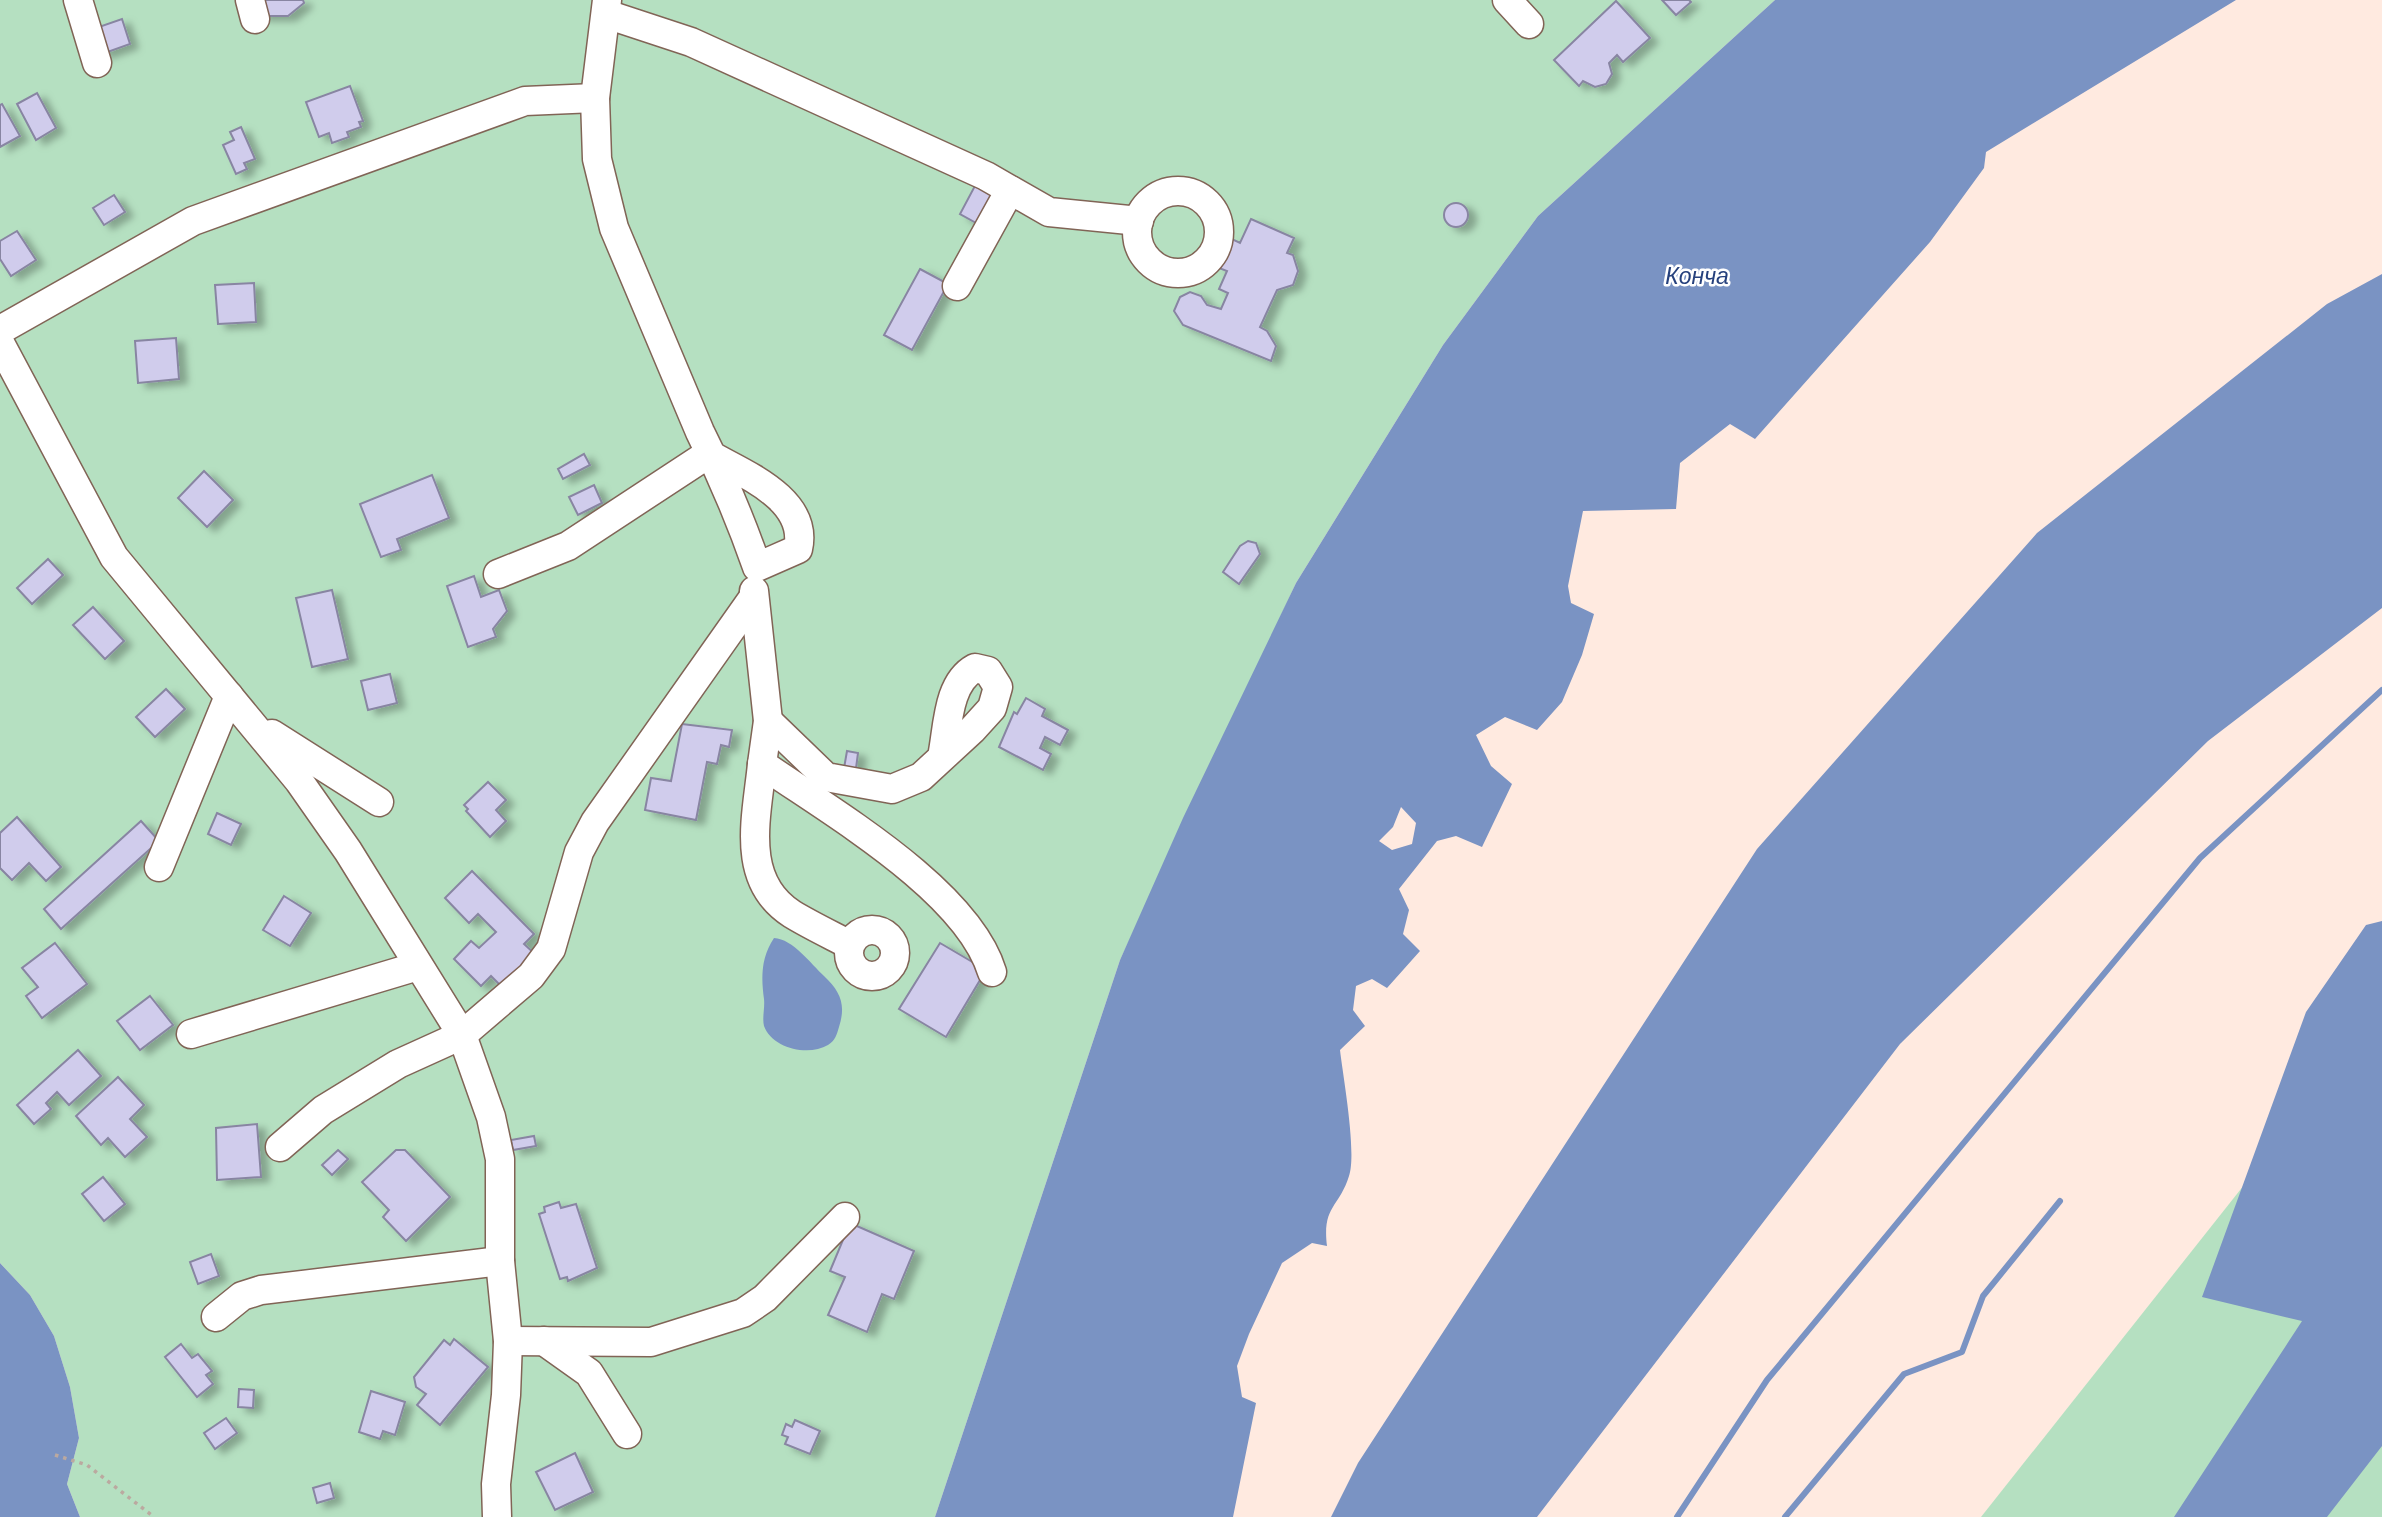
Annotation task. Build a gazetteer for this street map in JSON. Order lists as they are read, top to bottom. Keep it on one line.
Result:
{"water":["Конча"]}
